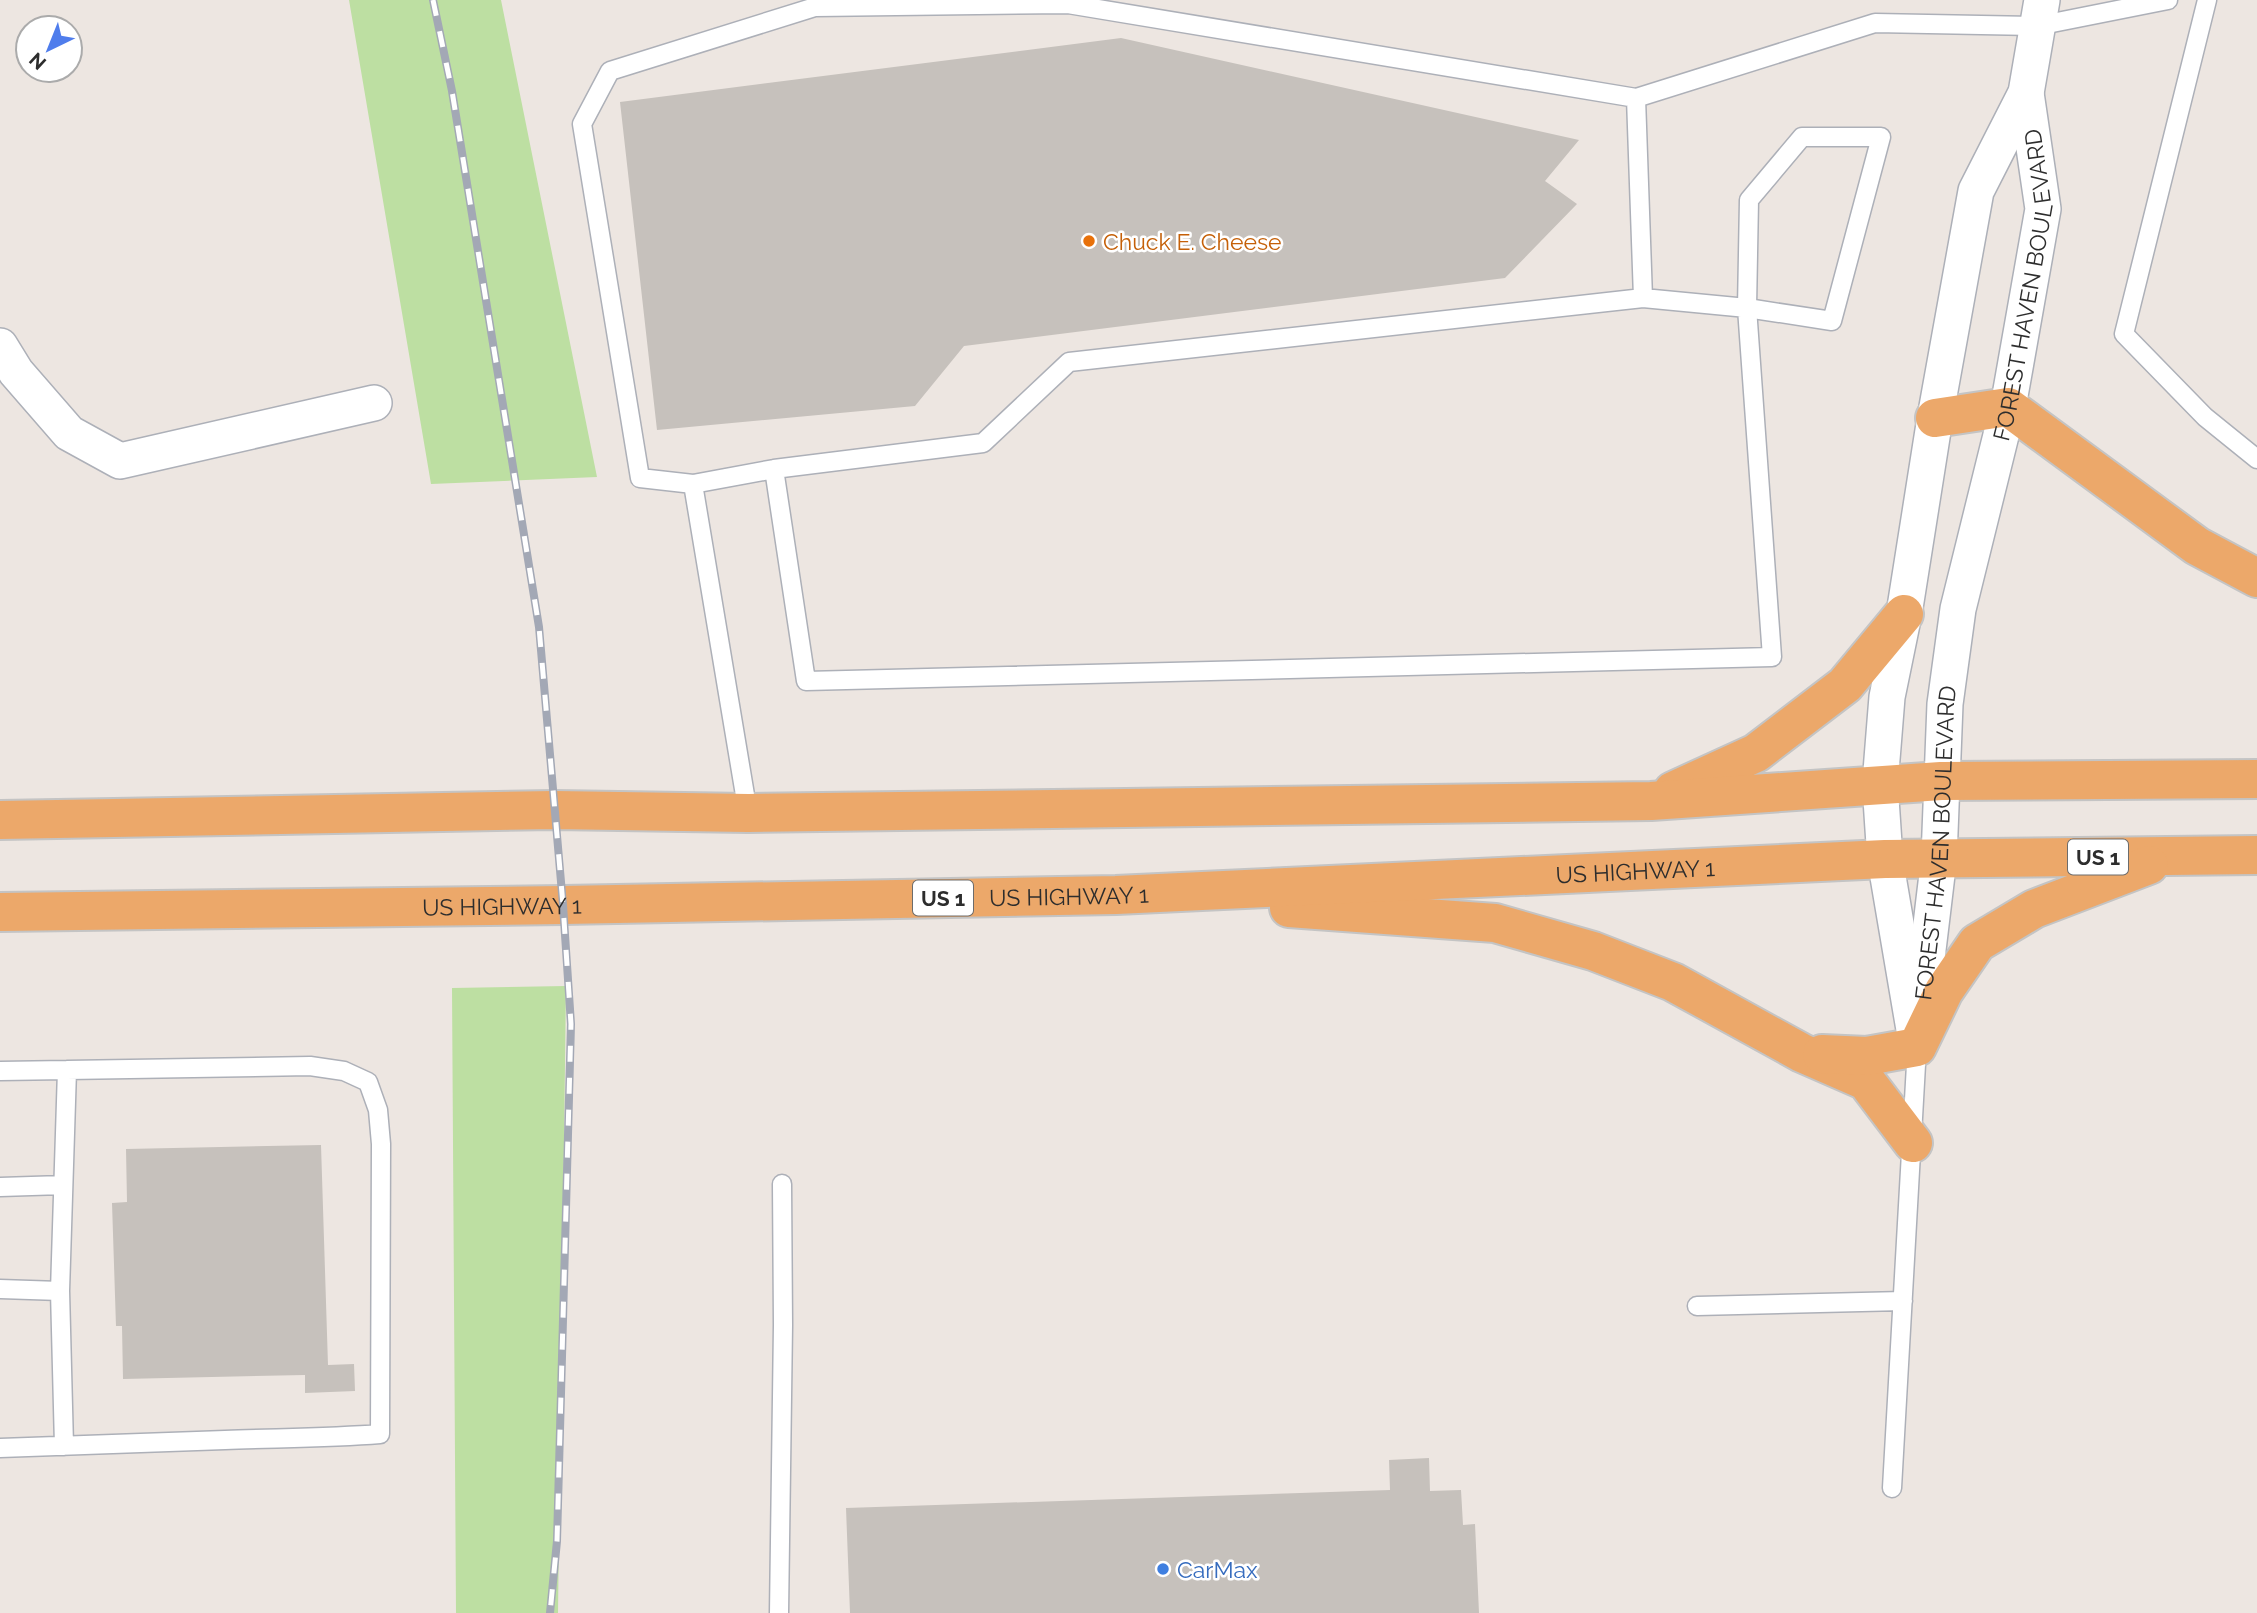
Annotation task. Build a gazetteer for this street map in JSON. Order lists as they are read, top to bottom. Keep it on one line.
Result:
{"streets":{"highway":["US 1","US HIGHWAY 1"],"street":["FOREST HAVEN BOULEVARD"]},"crossings":[["FOREST HAVEN BOULEVARD","US 1"],["FOREST HAVEN BOULEVARD","US HIGHWAY 1"],["US 1","US HIGHWAY 1"]],"places":["Chuck E. Cheese","CarMax"],"north":"bottom left"}
